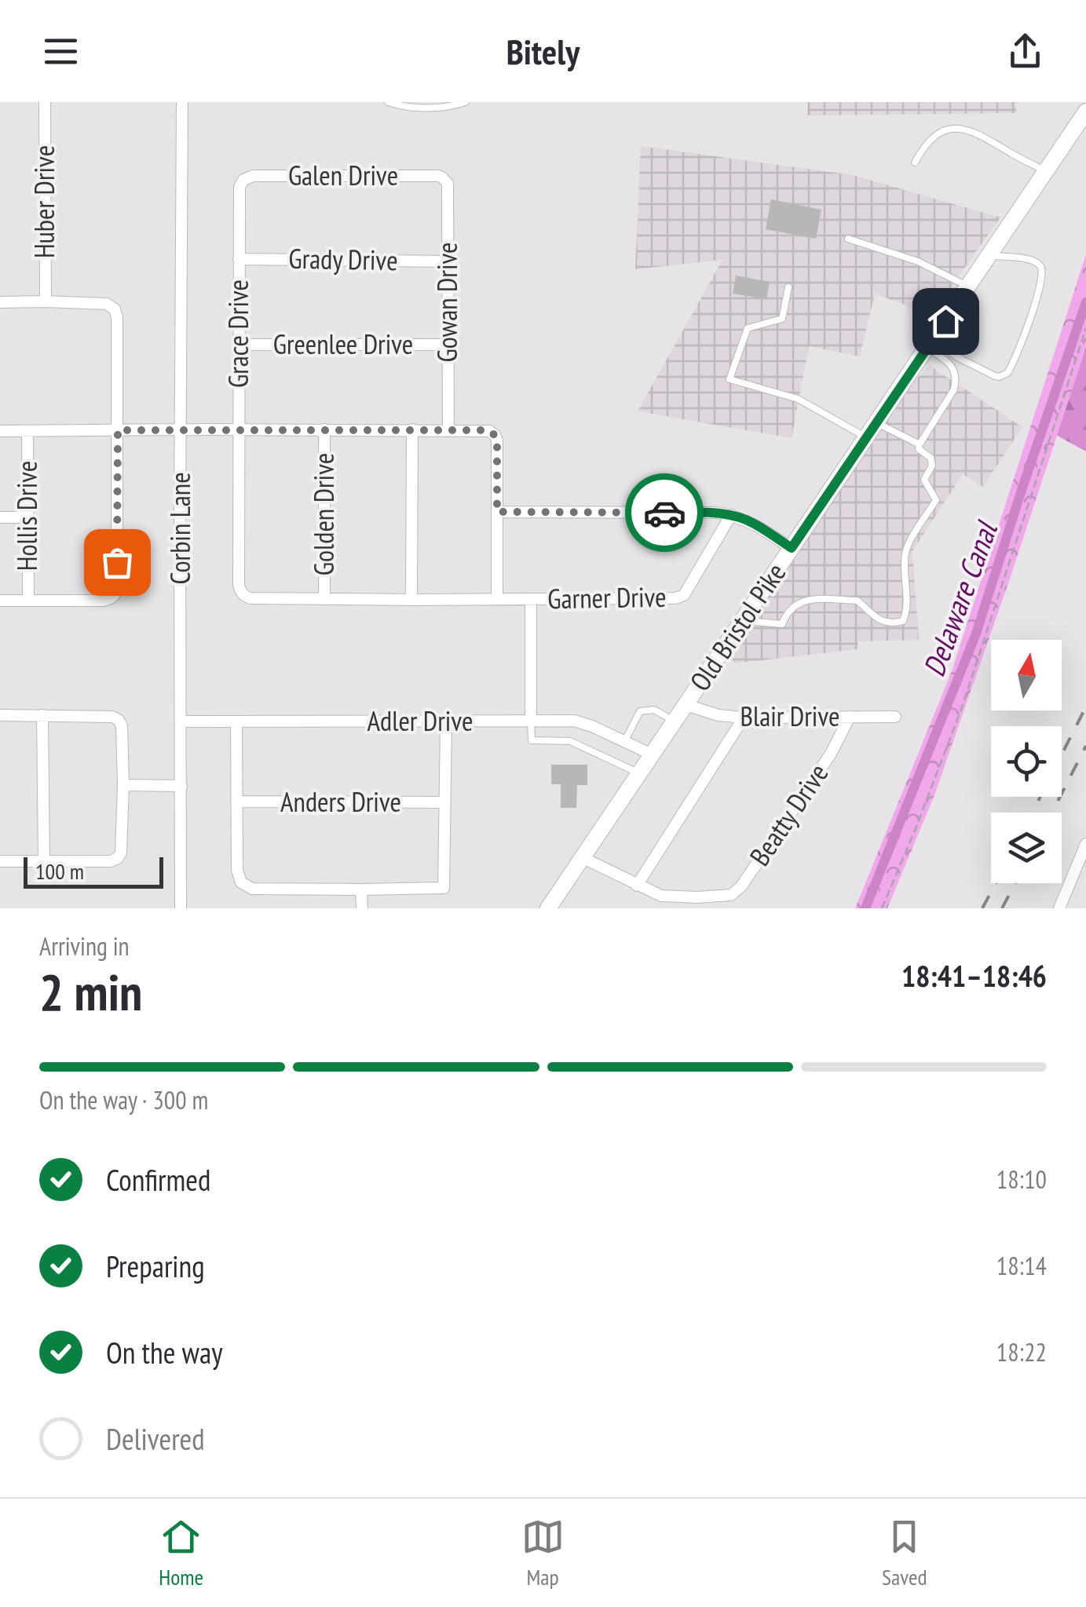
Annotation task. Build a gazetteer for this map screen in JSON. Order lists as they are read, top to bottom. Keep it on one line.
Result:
{"streets":{"main road":["Old Bristol Pike"],"street":["Galen Drive","Huber Drive","Grady Drive","Gowan Drive","Grace Drive","Greenlee Drive","Golden Drive","Hollis Drive","Corbin Lane","Garner Drive","Blair Drive","Adler Drive","Anders Drive","Beatty Drive"]},"crossings":[["Galen Drive","Gowan Drive"],["Galen Drive","Grace Drive"],["Grady Drive","Gowan Drive"],["Grady Drive","Grace Drive"],["Gowan Drive","Greenlee Drive"],["Grace Drive","Greenlee Drive"],["Grace Drive","Golden Drive"],["Grace Drive","Garner Drive"],["Golden Drive","Garner Drive"],["Corbin Lane","Adler Drive"],["Garner Drive","Adler Drive"],["Old Bristol Pike","Blair Drive"],["Old Bristol Pike","Adler Drive"],["Old Bristol Pike","Beatty Drive"],["Blair Drive","Beatty Drive"]],"water":["Delaware Canal"],"scale_bar":"100 m","north":"top","page":{"header":"Bitely","scale":"100 m","heading":["2 min","Arriving in","18:41–18:46"],"bar":"On the way · 300 m","list":[["Confirmed","18:10"],["Preparing","18:14"],["On the way","18:22"],"Delivered"],"tabs":["Home","Map","Saved"]}}
